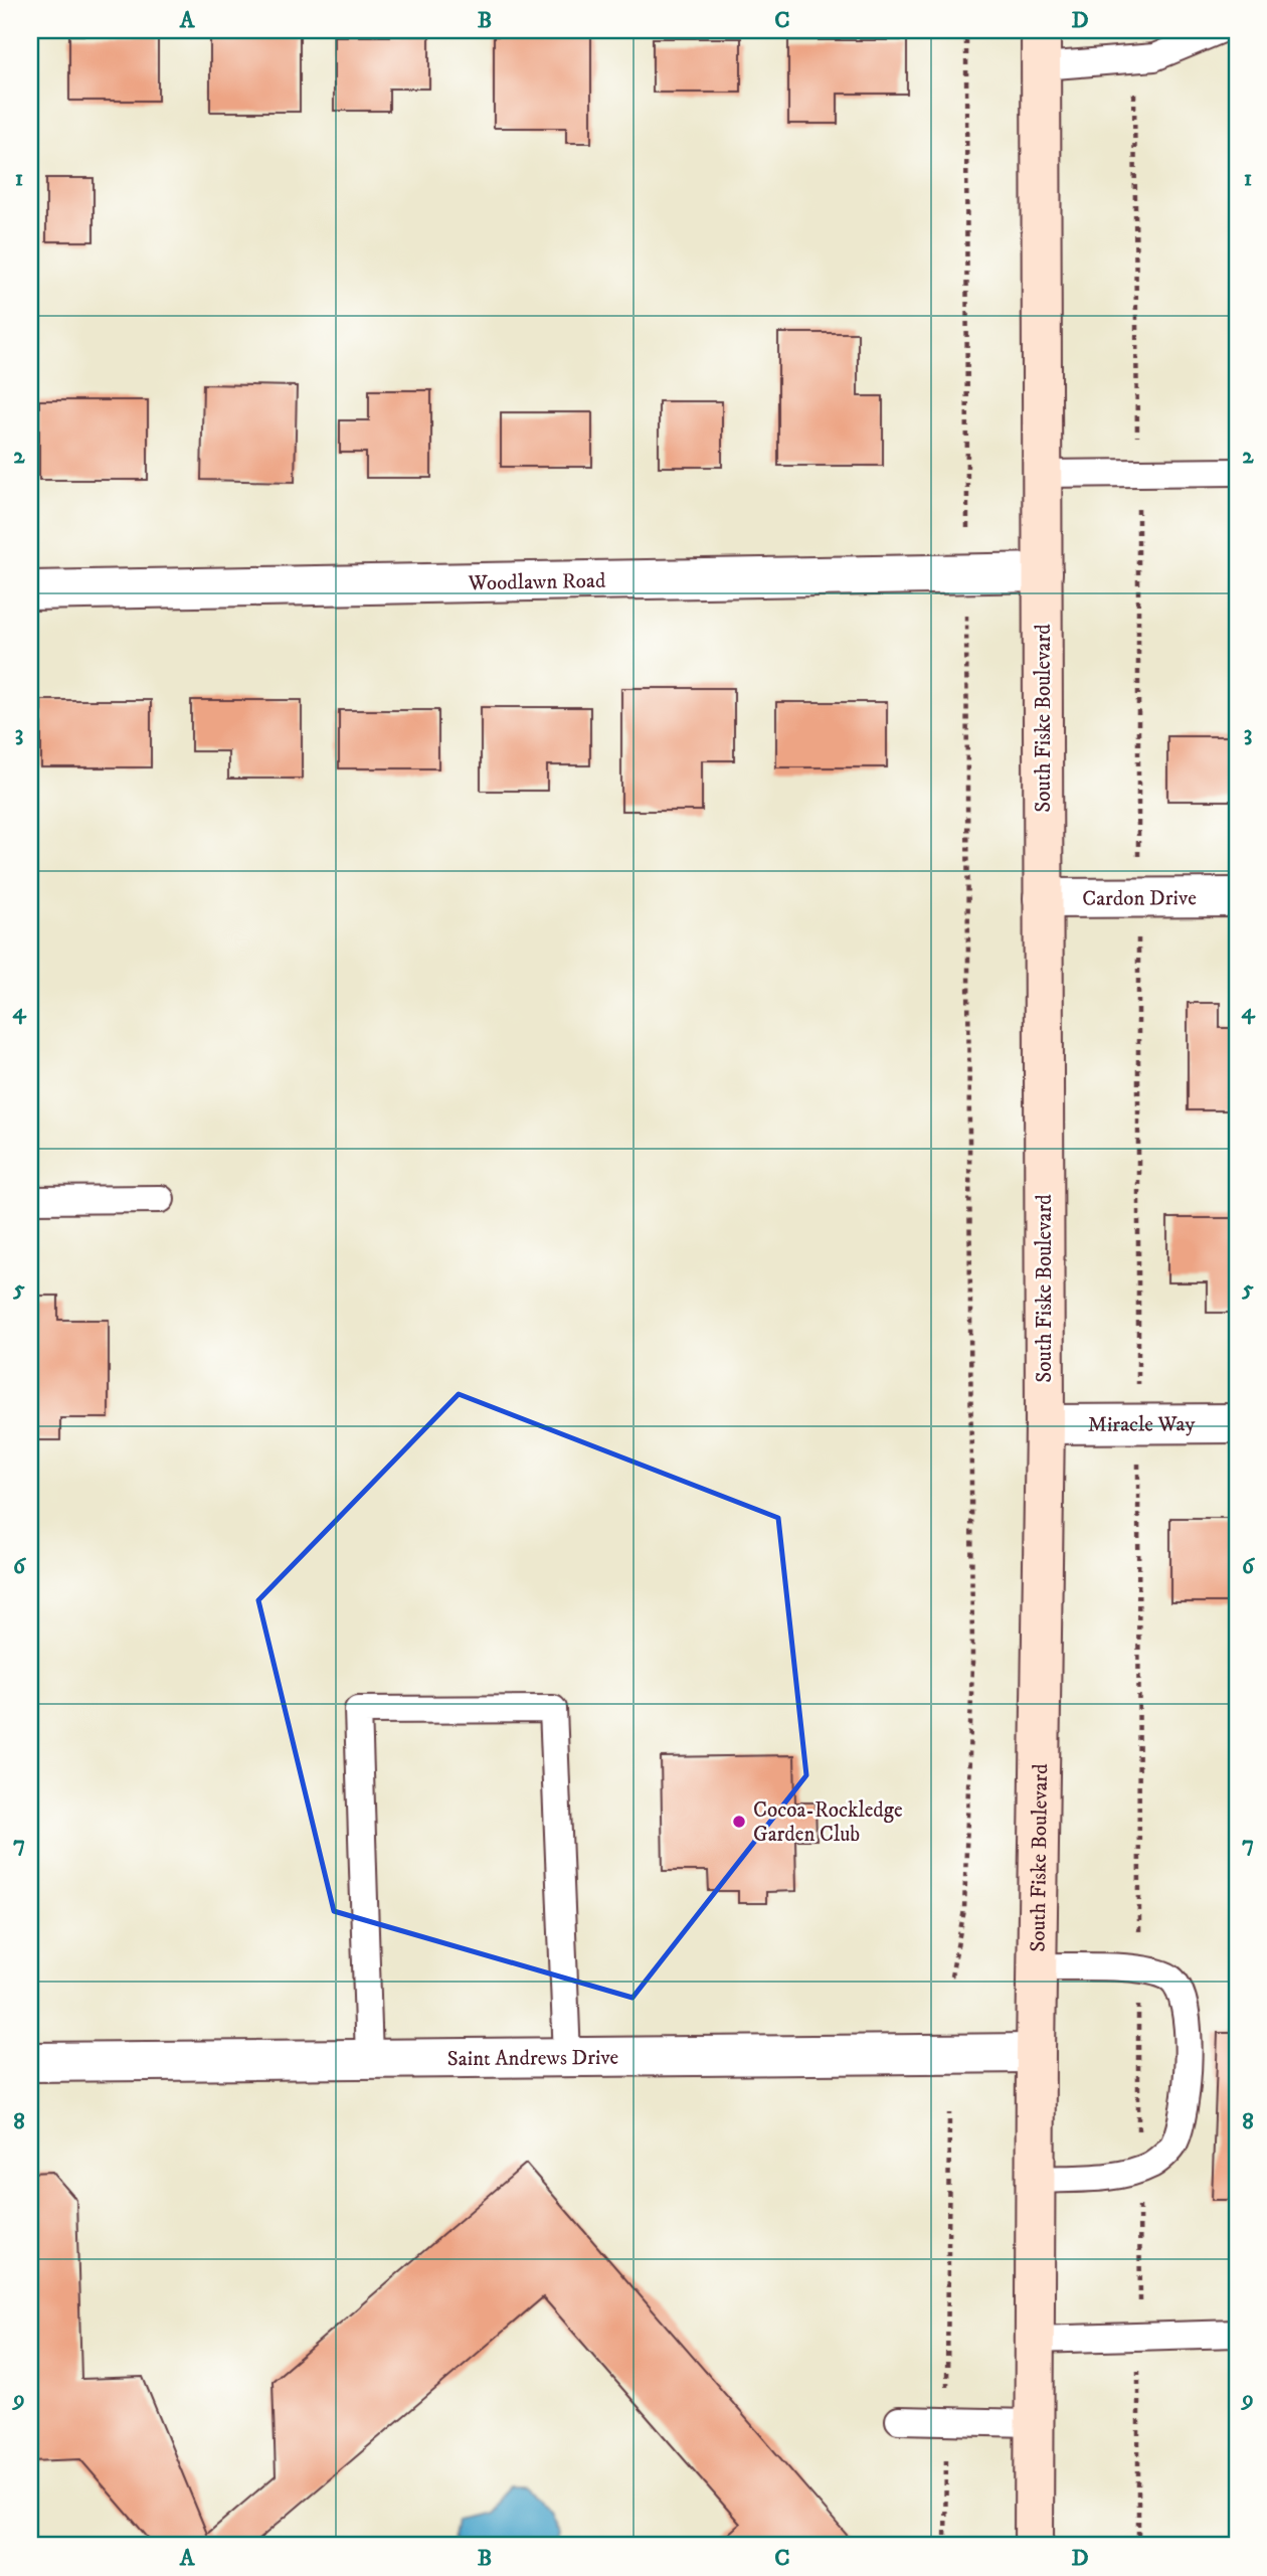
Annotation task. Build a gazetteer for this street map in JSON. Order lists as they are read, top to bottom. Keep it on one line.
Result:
{"streets":{"main road":["South Fiske Boulevard"],"street":["Woodlawn Road","Cardon Drive","Miracle Way","Saint Andrews Drive"]},"crossings":[["Woodlawn Road","South Fiske Boulevard"],["South Fiske Boulevard","Cardon Drive"],["South Fiske Boulevard","Miracle Way"],["South Fiske Boulevard","Saint Andrews Drive"]],"places":["Cocoa-Rockledge Garden Club"],"grid":{"columns":["A","B","C","D"],"rows":["1","2","3","4","5","6","7","8","9"]}}
